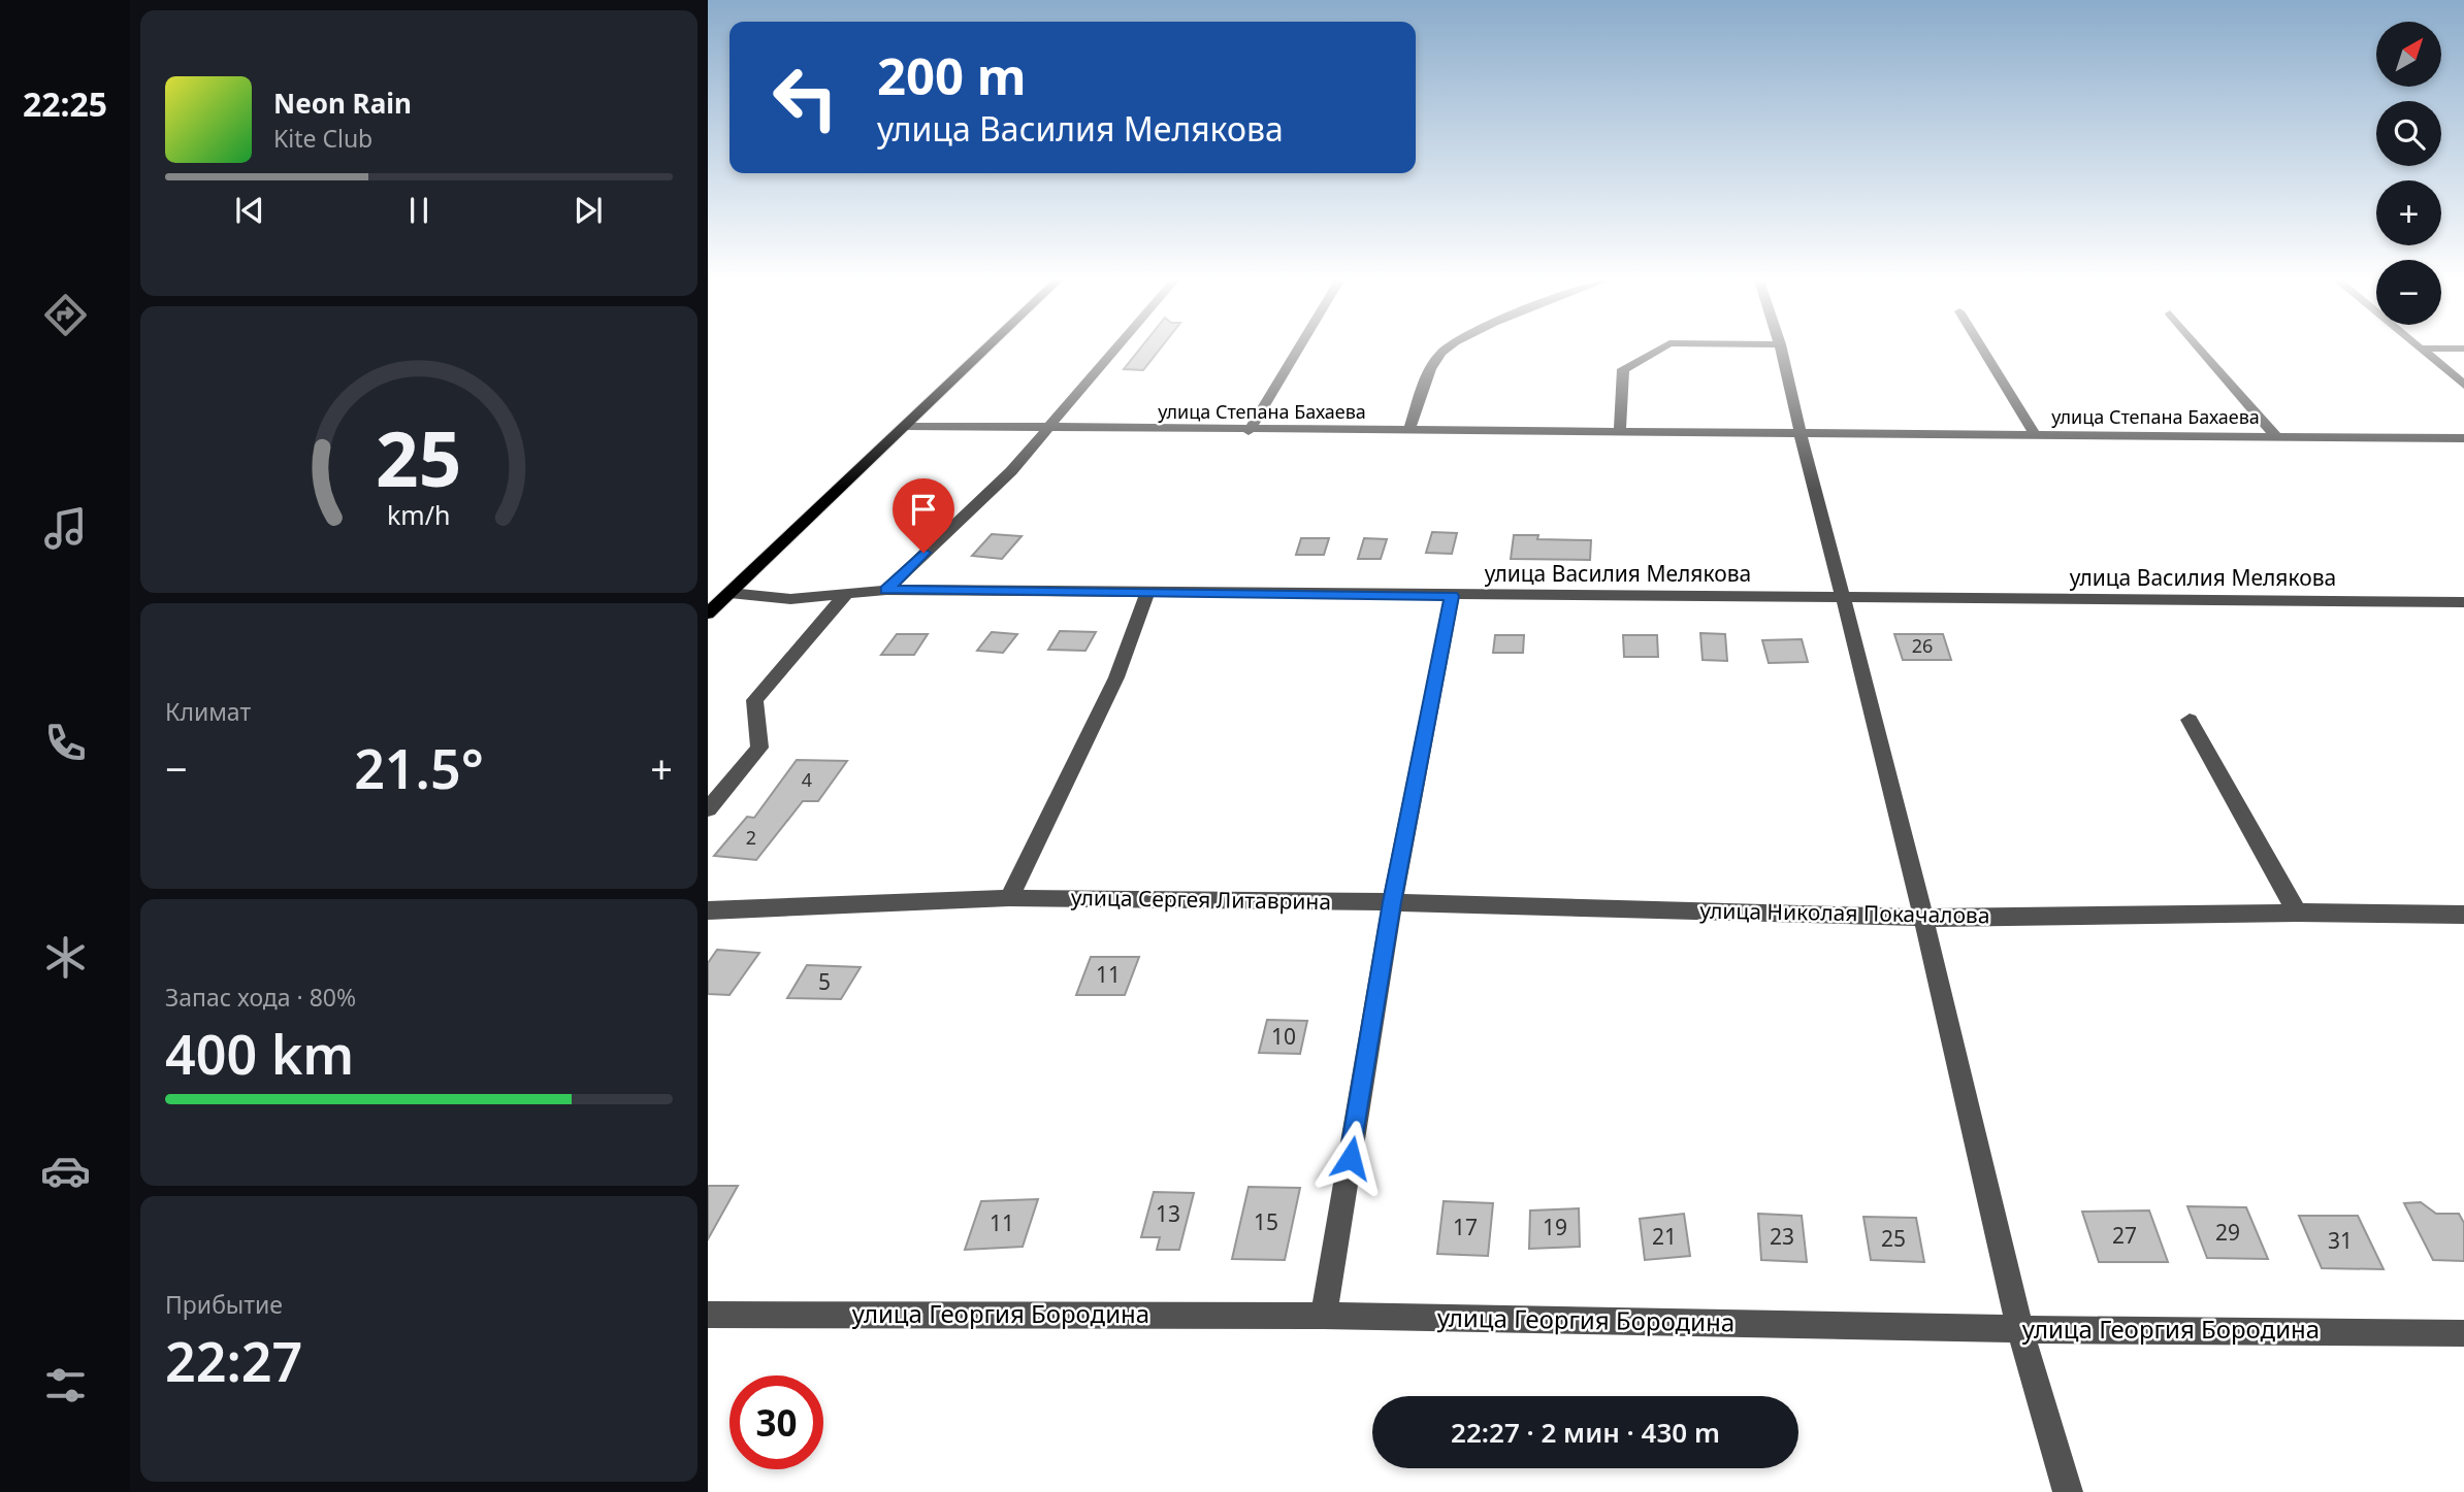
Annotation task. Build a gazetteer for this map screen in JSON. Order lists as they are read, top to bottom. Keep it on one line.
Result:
{"streets":{"street":["улица Степана Бахаева","улица Василия Мелякова","улица Сергея Литаврина","улица Николая Покачалова","улица Георгия Бородина"]},"crossings":[["улица Сергея Литаврина","улица Николая Покачалова"]],"house_numbers":["26","4","2","11","5","10","13","15","11","17","19","29","27","21","23","25","31"],"north":"top right","page":{"tabs":"22:25","map_buttons":["+","−"],"turn":["200 m","улица Василия Мелякова"],"song":["Neon Rain","Kite Club"],"tile":["Климат",["Запас хода · 80%","400 km"],["Прибытие","22:27"]],"heat":["−","21.5°","+"],"limit":"30","trip":"22:27 · 2 мин · 430 m","gauge":["25","km/h"]}}
